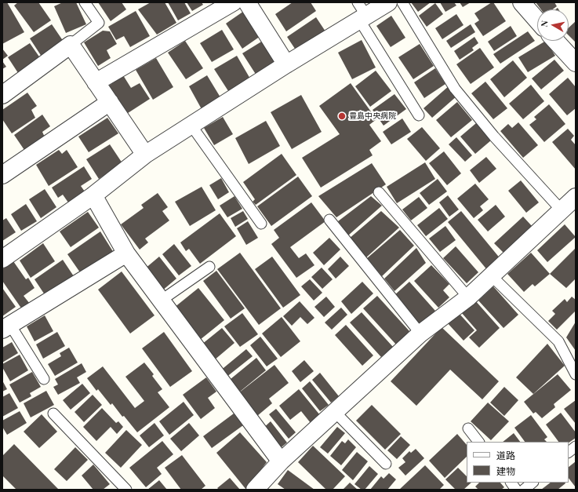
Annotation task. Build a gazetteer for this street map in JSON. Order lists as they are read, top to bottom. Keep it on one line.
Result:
{"places":["豊島中央病院"],"legend":["道路","建物"],"north":"left"}
